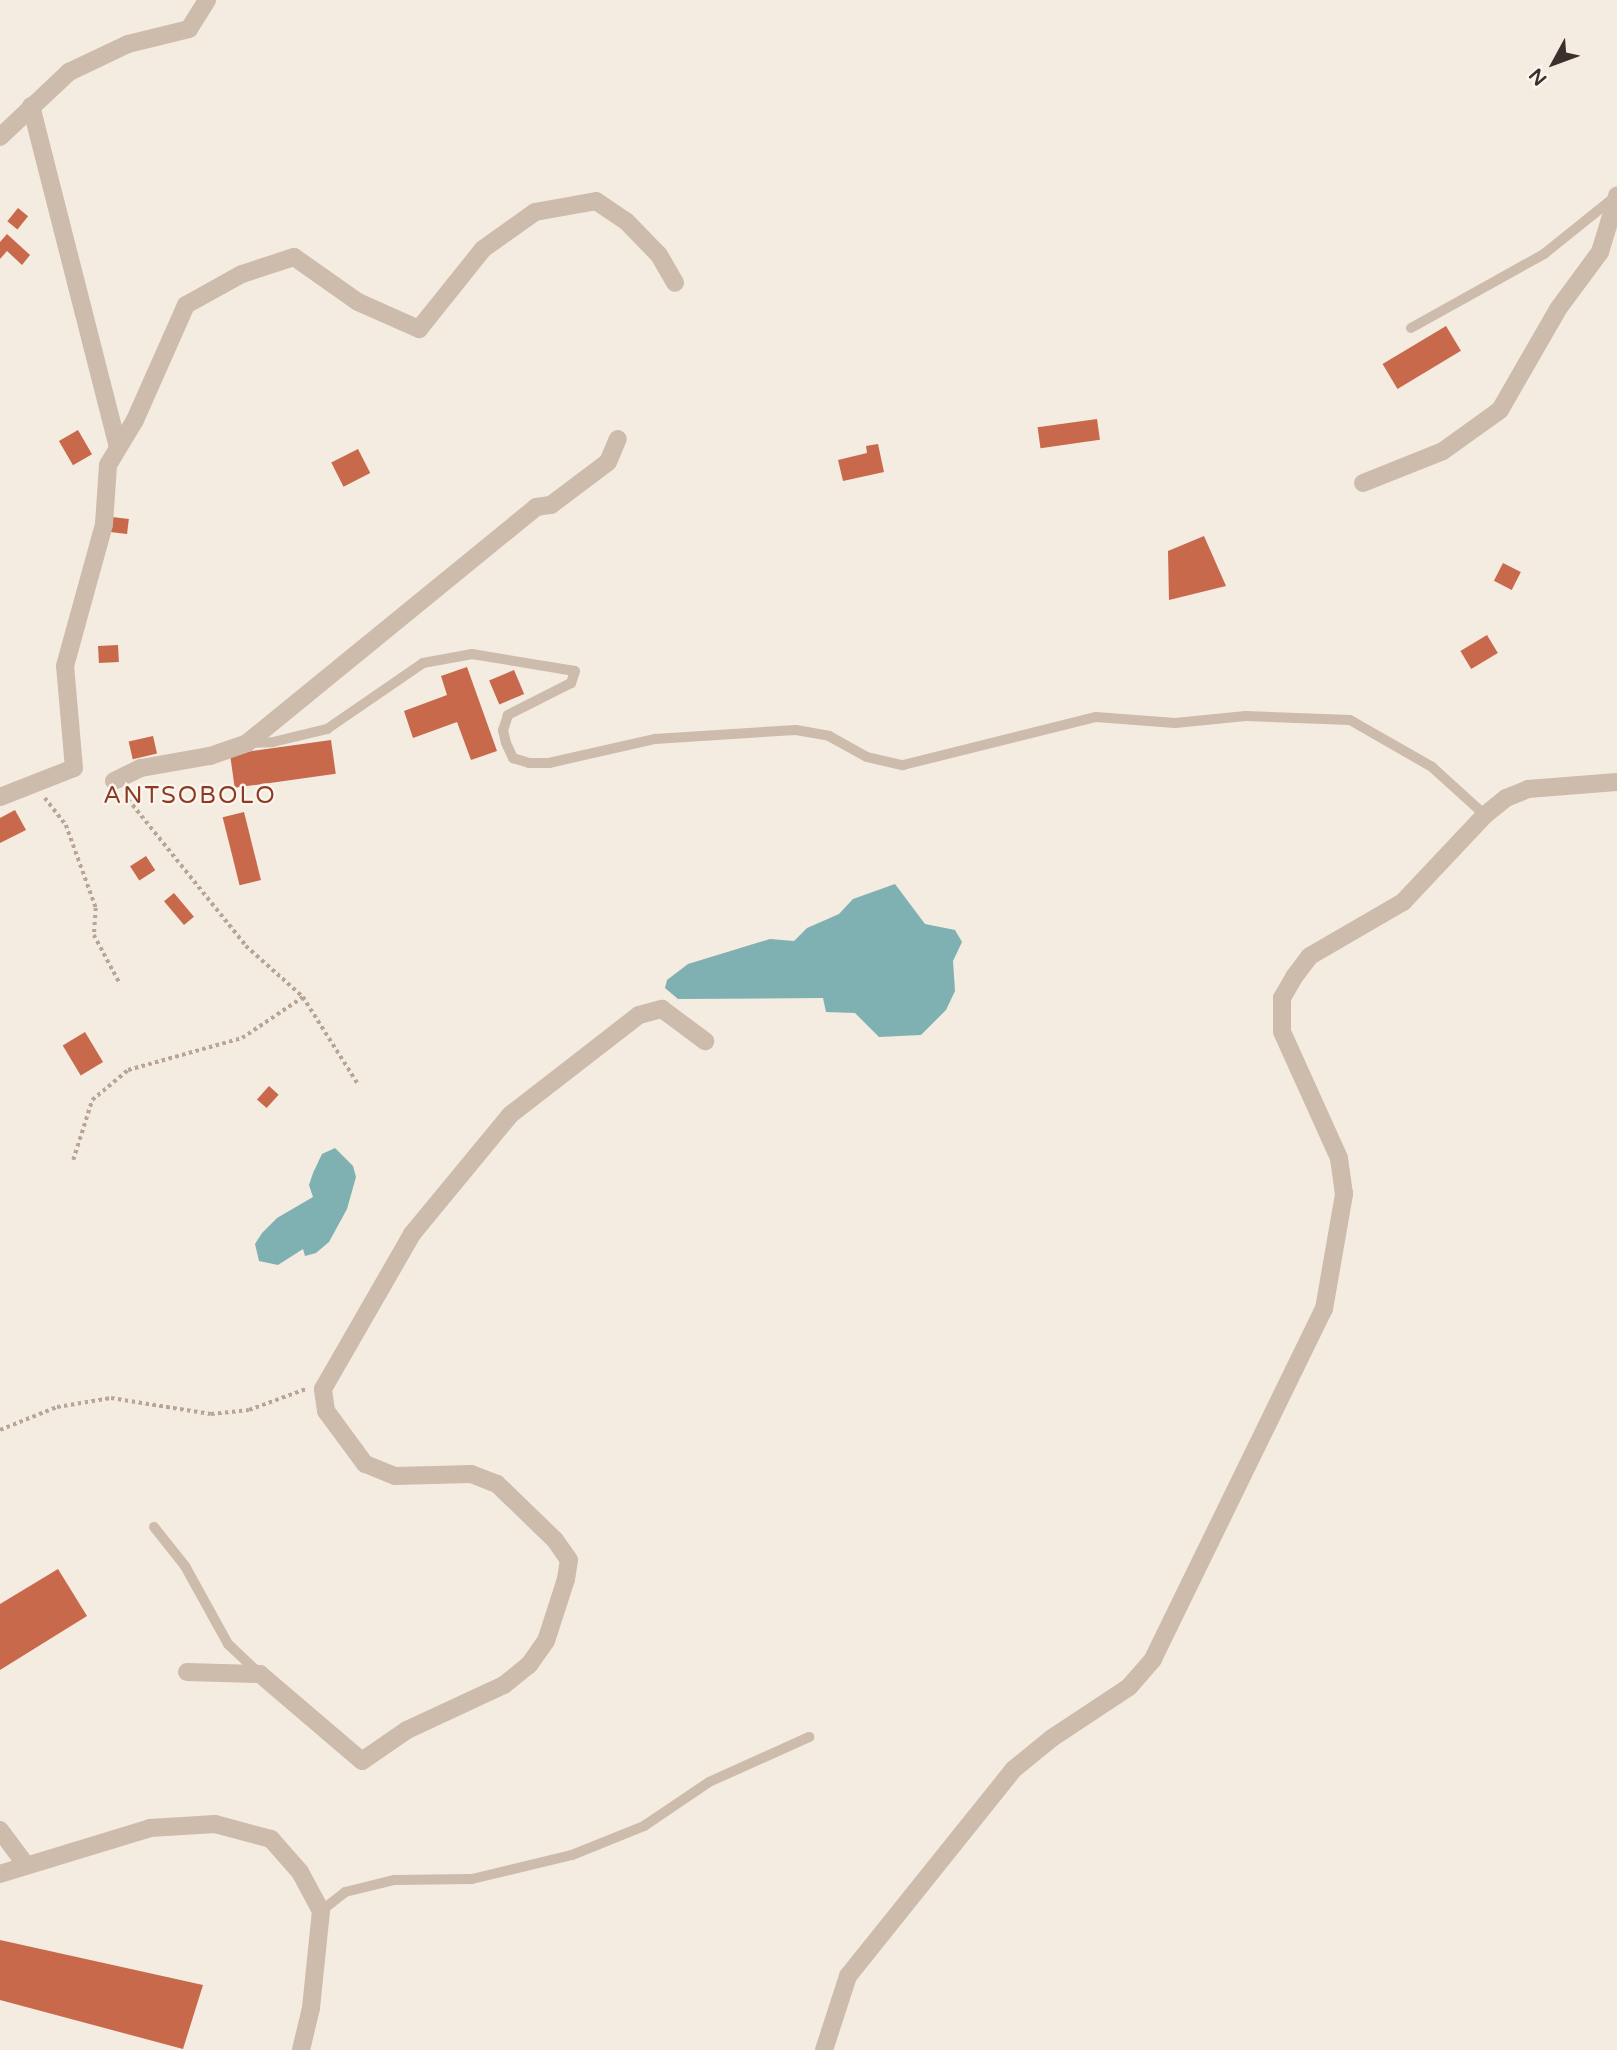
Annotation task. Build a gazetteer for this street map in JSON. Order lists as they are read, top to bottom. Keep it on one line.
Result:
{"districts":["ANTSOBOLO"],"north":"bottom left"}
